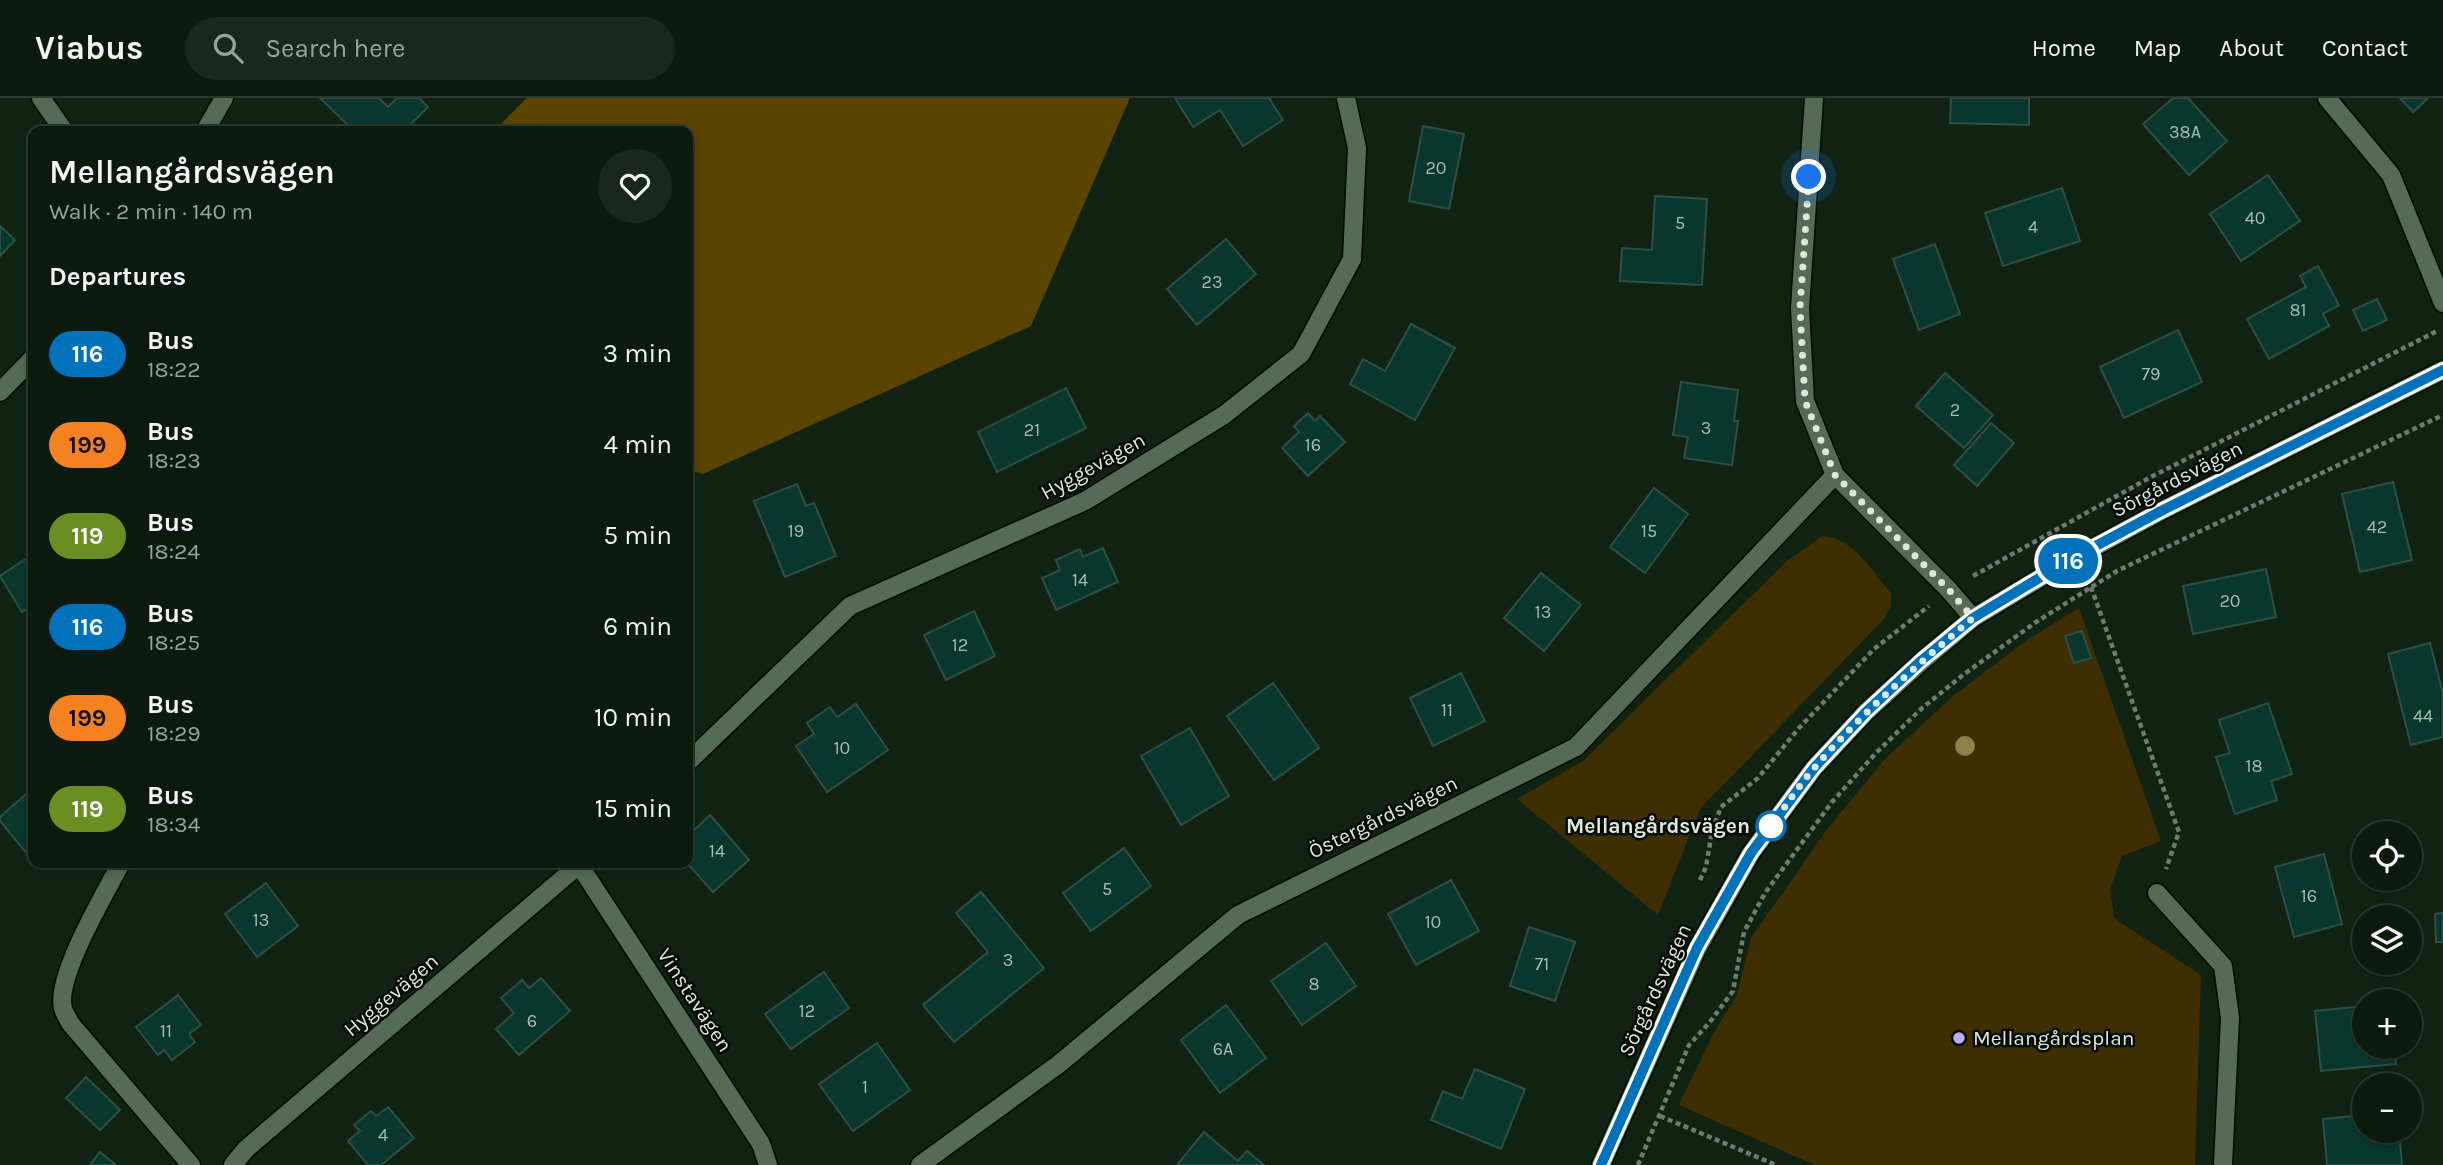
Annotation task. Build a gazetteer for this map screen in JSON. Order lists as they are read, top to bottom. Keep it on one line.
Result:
{"streets":{"street":["Hyggevägen","Sörgårdsvägen","Östergårdsvägen","Vinstavägen"]},"places":["Mellangårdsvägen","Mellangårdsplan"],"lines":["bus line 116"],"house_numbers":["38A","20","40","5","4","23","81","79","2","3","21","16","42","19","15","14","20","13","12","11","44","10","18","14","5","16","13","10","3","71","8","12","6","11","6A","1","4"],"page":{"header":"Viabus","search":"Search here","nav":["Home","Map","About","Contact"],"on_map":"116","heading":[["Mellangårdsvägen","Walk · 2 min · 140 m"],"Departures"],"list":[{"mark":"116","name":"Bus","note":"18:22","value":"3 min"},{"mark":"199","name":"Bus","note":"18:23","value":"4 min"},{"mark":"119","name":"Bus","note":"18:24","value":"5 min"},{"mark":"116","name":"Bus","note":"18:25","value":"6 min"},{"mark":"199","name":"Bus","note":"18:29","value":"10 min"},{"mark":"119","name":"Bus","note":"18:34","value":"15 min"}],"map_buttons":["+","−"]}}
